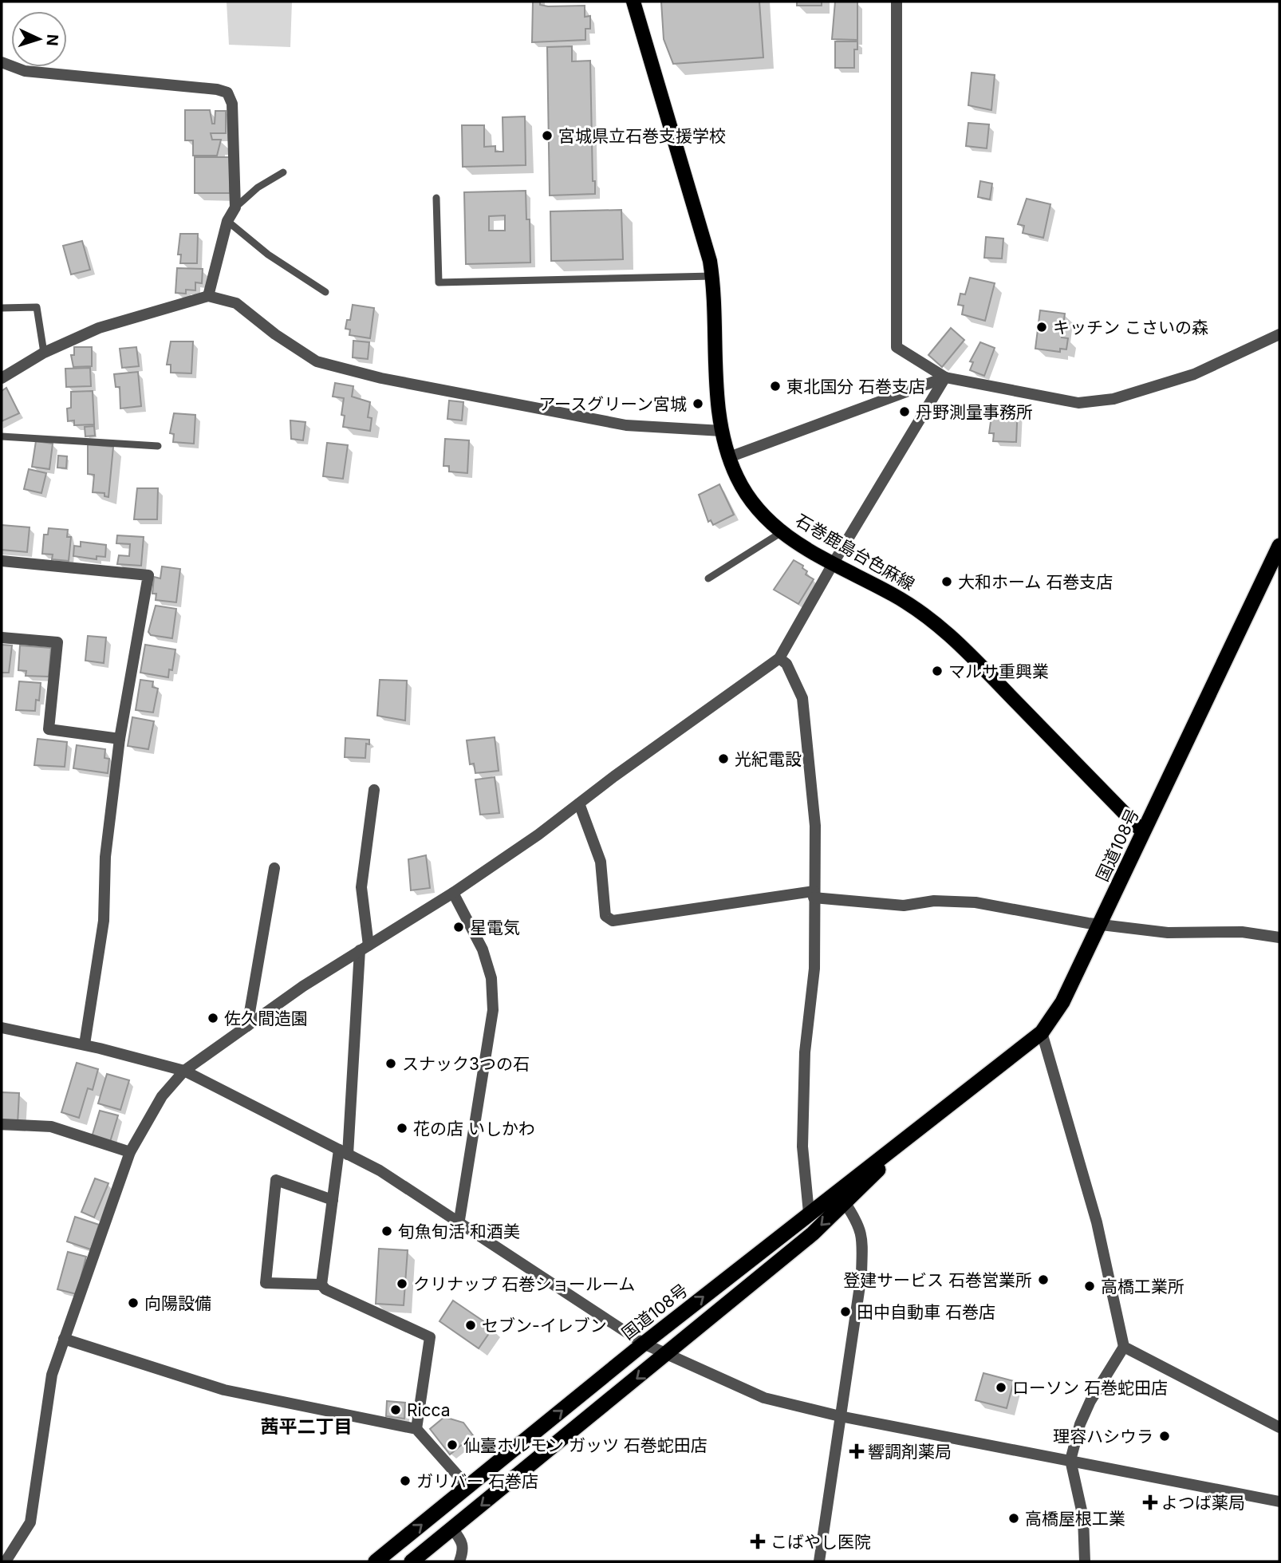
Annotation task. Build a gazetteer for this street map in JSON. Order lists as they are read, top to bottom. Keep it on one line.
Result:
{"streets":{"highway":["国道108号"],"main road":["石巻鹿島台色麻線"]},"crossings":[["石巻鹿島台色麻線","国道108号"]],"districts":["茜平二丁目"],"places":{"other":["宮城県立石巻支援学校","キッチン こさいの森","東北国分 石巻支店","アースグリーン宮城","丹野測量事務所","大和ホーム 石巻支店","マルサ重興業","光紀電設","星電気","佐久間造園","スナック3つの石","花の店 いしかわ","旬魚旬活 和酒美","登建サービス 石巻営業所","クリナップ 石巻ショールーム","高橋工業所","向陽設備","田中自動車 石巻店","セブン-イレブン","ローソン 石巻蛇田店","Ricca","理容ハシウラ","仙臺ホルモン ガッツ 石巻蛇田店","ガリバー 石巻店","高橋屋根工業"],"health":["響調剤薬局","よつば薬局","こばやし医院"]},"north":"right"}
